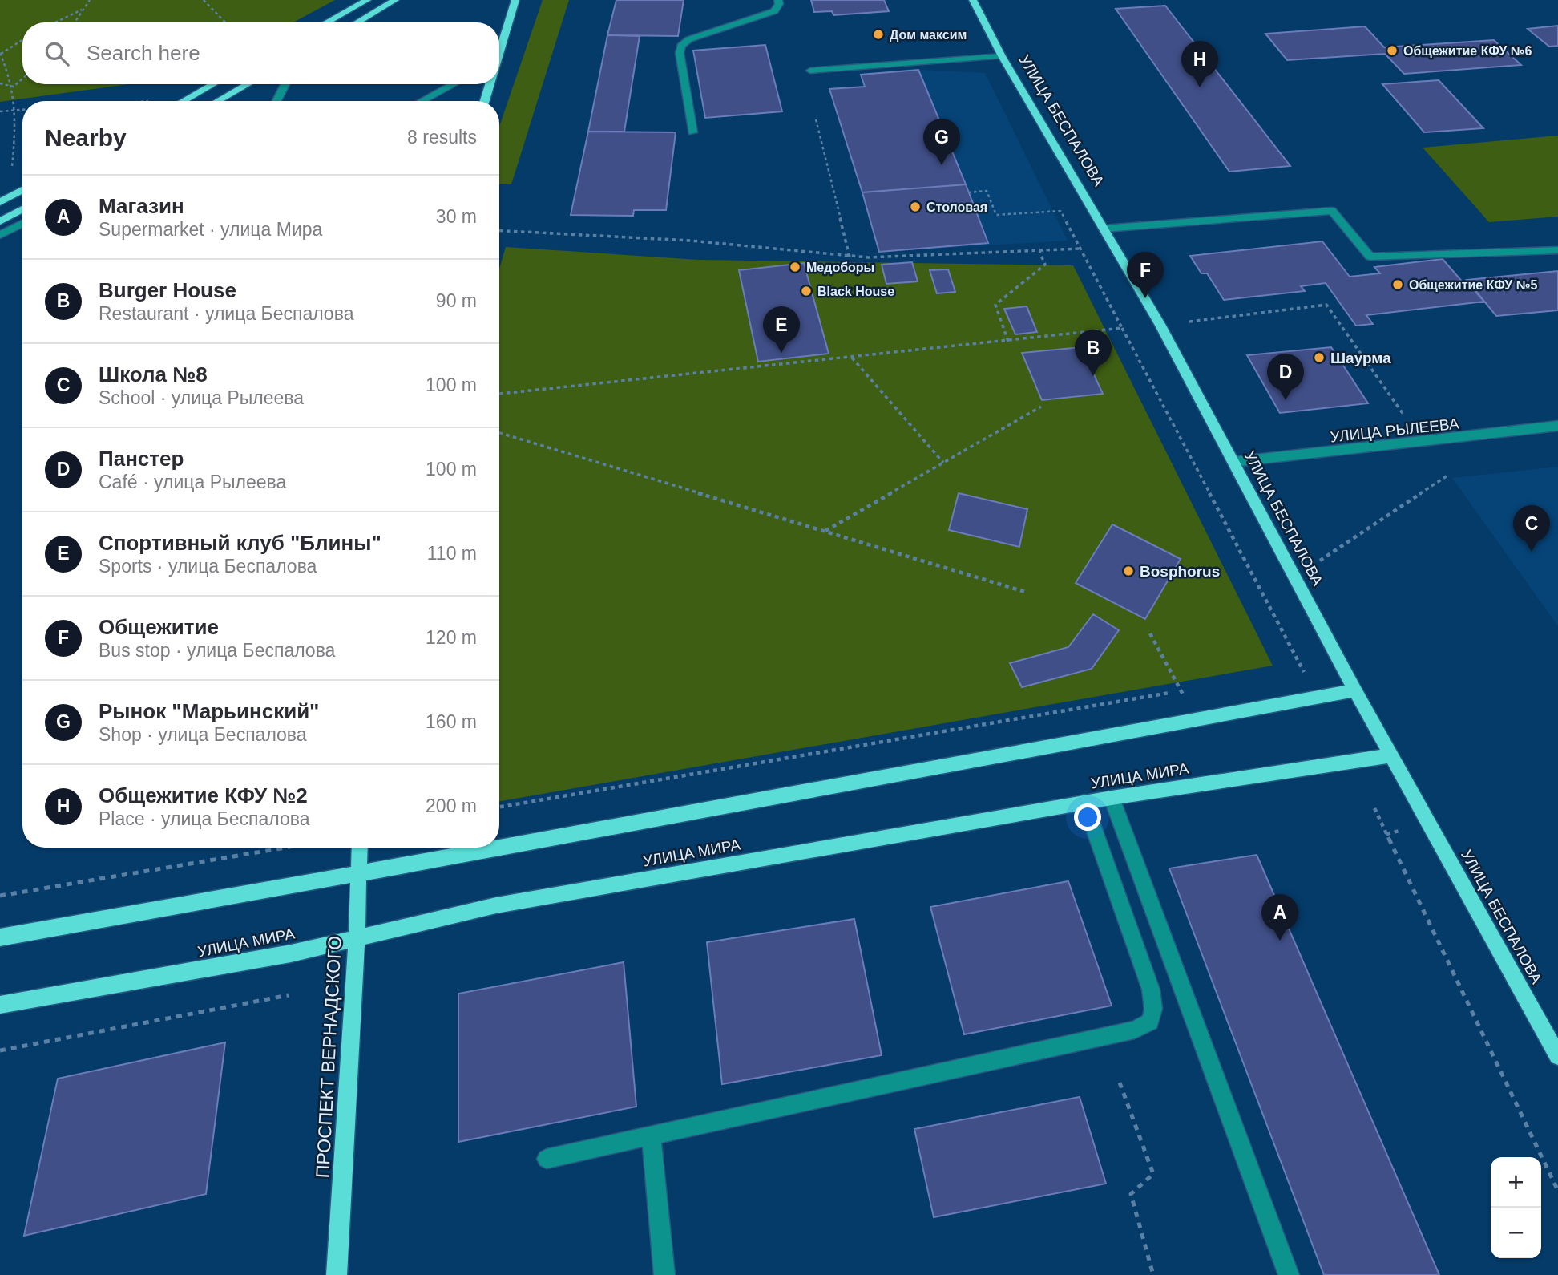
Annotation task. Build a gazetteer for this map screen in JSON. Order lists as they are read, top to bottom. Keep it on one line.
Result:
{"streets":{"main road":["УЛИЦА БЕСПАЛОВА","УЛИЦА МИРА","ПРОСПЕКТ ВЕРНАДСКОГО"],"street":["УЛИЦА РЫЛЕЕВА"]},"crossings":[["УЛИЦА БЕСПАЛОВА","УЛИЦА РЫЛЕЕВА"],["УЛИЦА БЕСПАЛОВА","УЛИЦА МИРА"],["УЛИЦА МИРА","ПРОСПЕКТ ВЕРНАДСКОГО"]],"places":["Дом максим","Общежитие КФУ №6","Столовая","Медоборы","Общежитие КФУ №5","Black House","Шаурма","Bosphorus"],"page":{"search":"Search here","pins":["H","G","F","E","B","D","C","A"],"heading":["Nearby","8 results"],"list":[{"mark":"A","name":"Магазин","note":"Supermarket · улица Мира","value":"30 m"},{"mark":"B","name":"Burger House","note":"Restaurant · улица Беспалова","value":"90 m"},{"mark":"C","name":"Школа №8","note":"School · улица Рылеева","value":"100 m"},{"mark":"D","name":"Панстер","note":"Café · улица Рылеева","value":"100 m"},{"mark":"E","name":"Спортивный клуб \"Блины\"","note":"Sports · улица Беспалова","value":"110 m"},{"mark":"F","name":"Общежитие","note":"Bus stop · улица Беспалова","value":"120 m"},{"mark":"G","name":"Рынок \"Марьинский\"","note":"Shop · улица Беспалова","value":"160 m"},{"mark":"H","name":"Общежитие КФУ №2","note":"Place · улица Беспалова","value":"200 m"}],"map_buttons":["+","−"]}}
